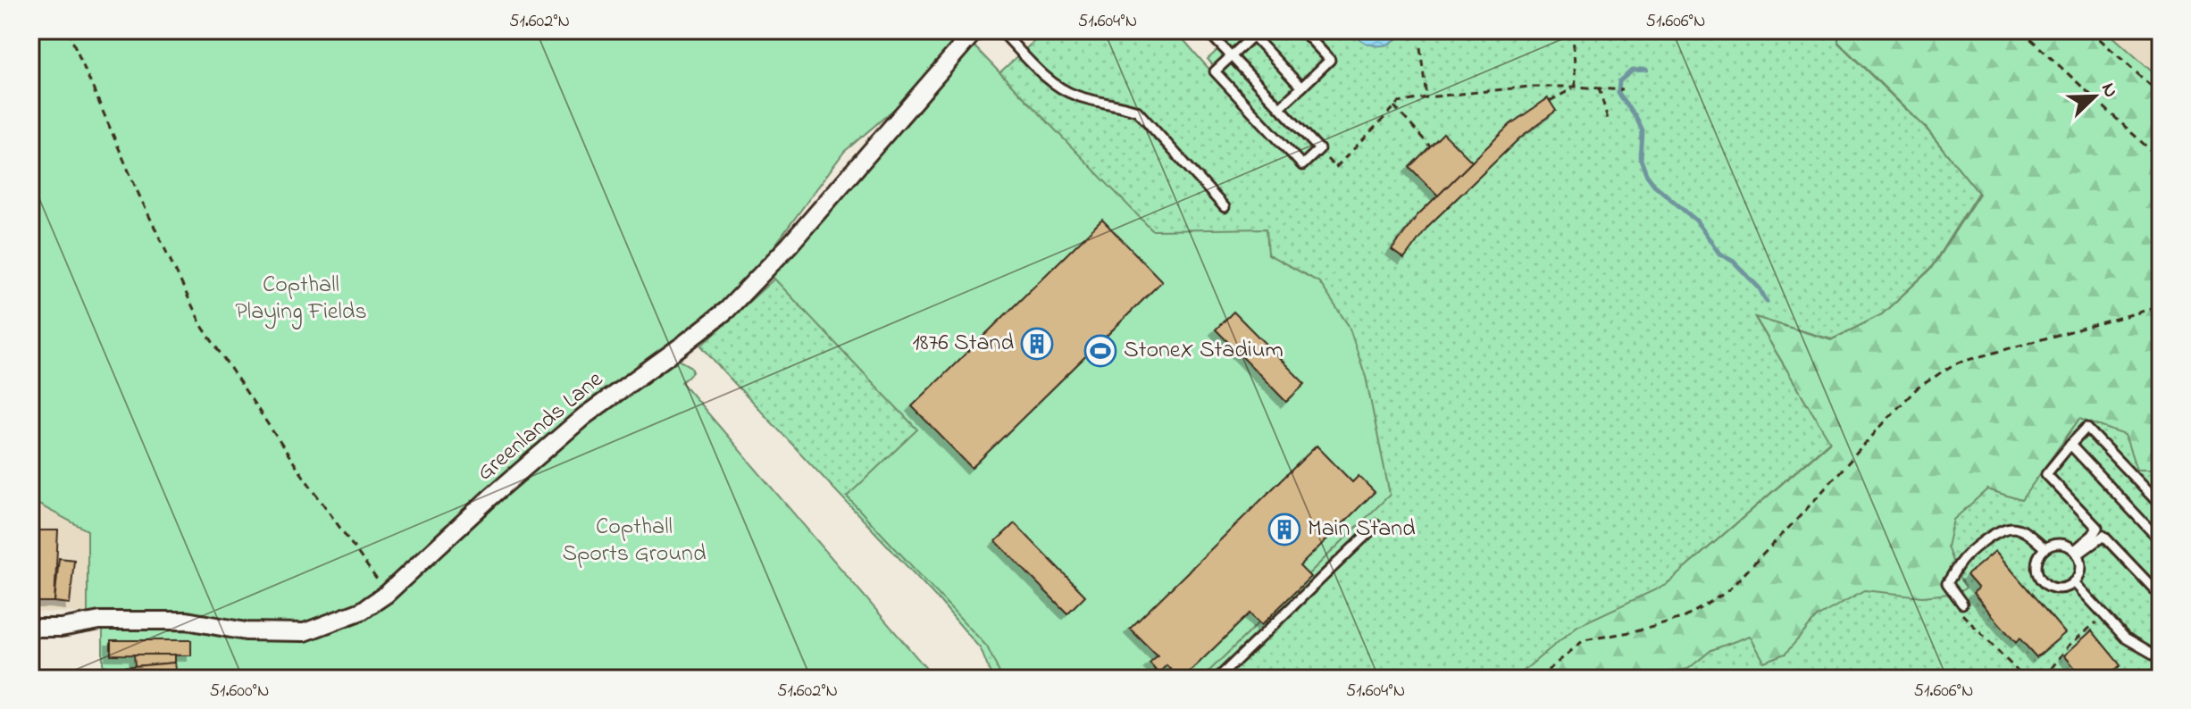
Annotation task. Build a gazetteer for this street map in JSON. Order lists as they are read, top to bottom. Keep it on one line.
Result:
{"streets":{"street":["Greenlands Lane"]},"parks":["Copthall Playing Fields","Copthall Sports Ground"],"places":{"building":["1876 Stand","Main Stand"],"sports":["StoneX Stadium"]},"north":"top right","coordinates":["51.602°N","51.604°N","51.606°N","51.600°N"]}
